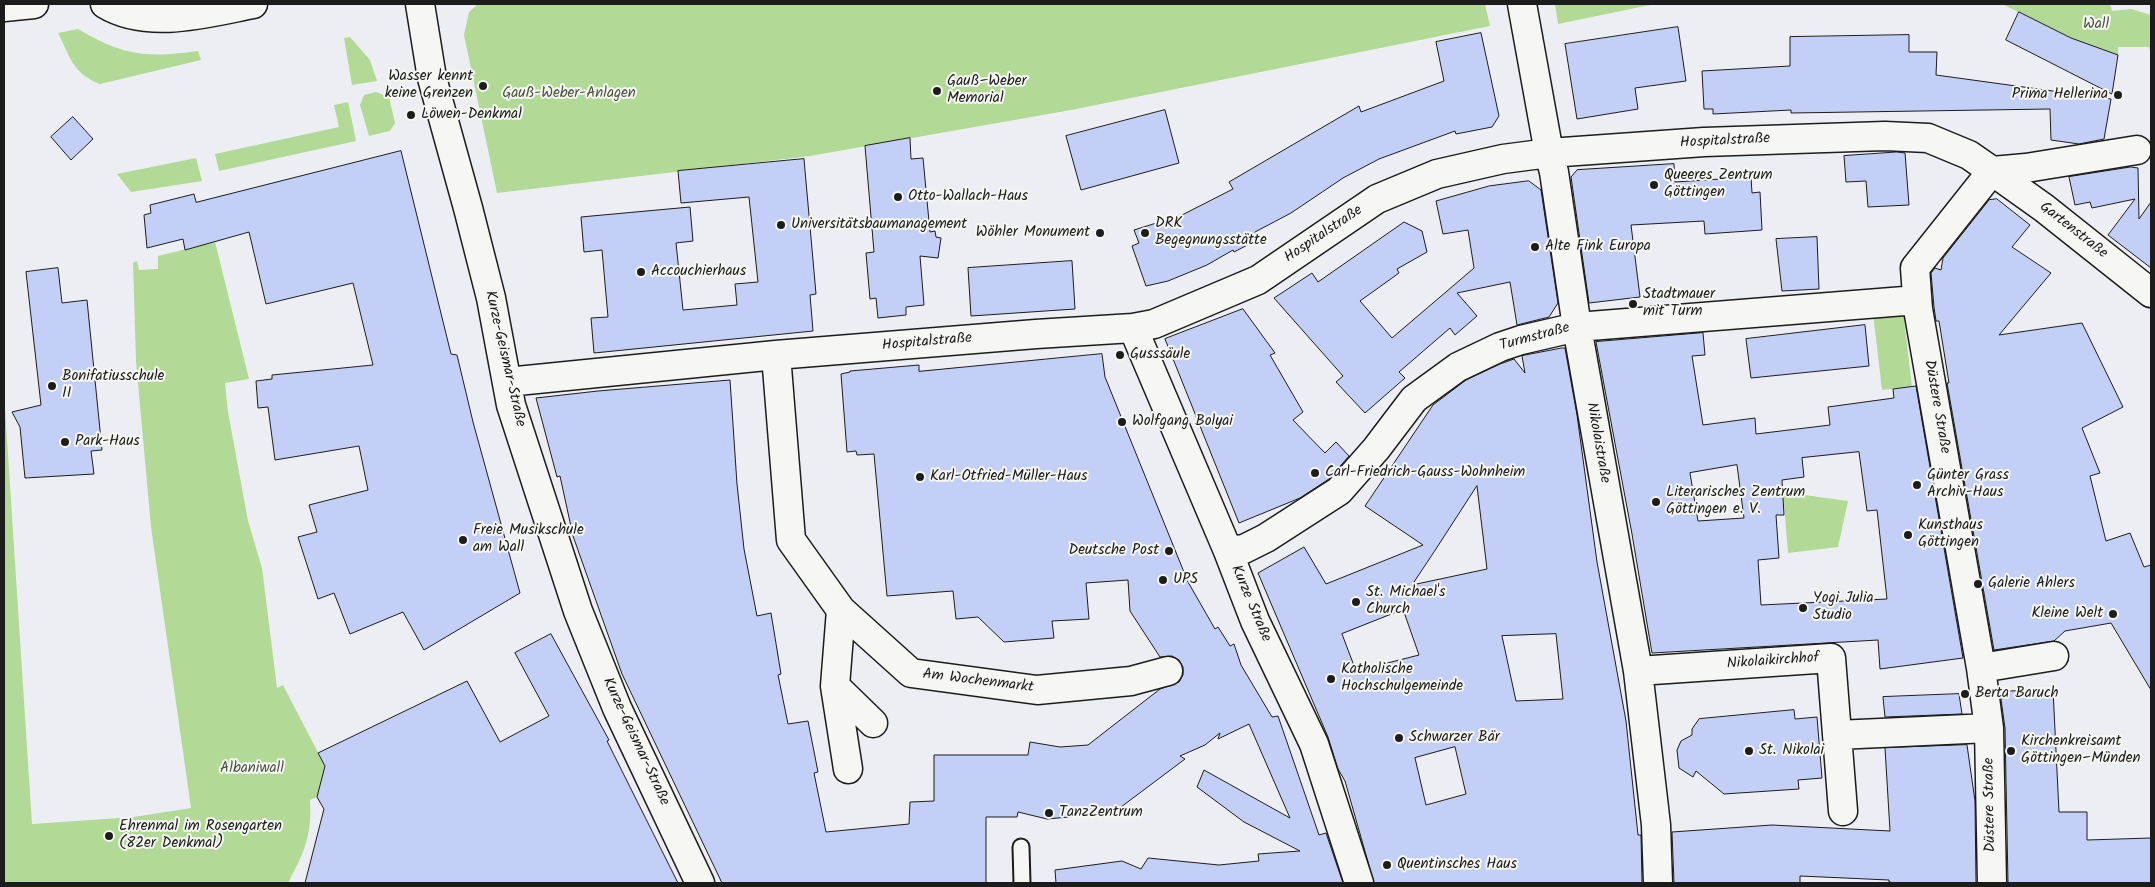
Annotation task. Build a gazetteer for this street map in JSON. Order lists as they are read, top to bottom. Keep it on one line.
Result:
{"streets":{"street":["Hospitalstraße","Gartenstraße","Turmstraße","Kurze-Geismar-Straße","Düstere Straße","Nikolaistraße","Kurze Straße","Nikolaikirchhof","Am Wochenmarkt"]},"crossings":[["Hospitalstraße","Gartenstraße"],["Hospitalstraße","Kurze-Geismar-Straße"],["Hospitalstraße","Düstere Straße"],["Hospitalstraße","Nikolaistraße"],["Hospitalstraße","Kurze Straße"],["Hospitalstraße","Am Wochenmarkt"],["Gartenstraße","Düstere Straße"],["Turmstraße","Düstere Straße"],["Turmstraße","Nikolaistraße"],["Turmstraße","Kurze Straße"],["Nikolaistraße","Nikolaikirchhof"]],"parks":["Wall","Gauß-Weber-Anlagen","Albaniwall"],"places":["Wasser kennt keine Grenzen","Gauß–Weber Memorial","Prima Hellerina","Löwen-Denkmal","Queeres Zentrum Göttingen","Otto-Wallach-Haus","Universitätsbaumanagement","Wöhler Monument","DRK Begegnungsstätte","Alte Fink Europa","Accouchierhaus","Stadtmauer mit Turm","Gusssäule","Bonifatiusschule II","Wolfgang Bolyai","Park-Haus","Carl-Friedrich-Gauss-Wohnheim","Karl-Otfried-Müller-Haus","Günter Grass Archiv-Haus","Literarisches Zentrum Göttingen e. V.","Kunsthaus Göttingen","Freie Musikschule am Wall","Deutsche Post","UPS","Galerie Ahlers","St. Michael's Church","Yogi Julia Studio","Kleine Welt","Katholische Hochschulgemeinde","Berta Baruch","Schwarzer Bär","St. Nikolai","Kirchenkreisamt Göttingen–Münden","TanzZentrum","Ehrenmal im Rosengarten (82er Denkmal)","Quentinsches Haus"]}
